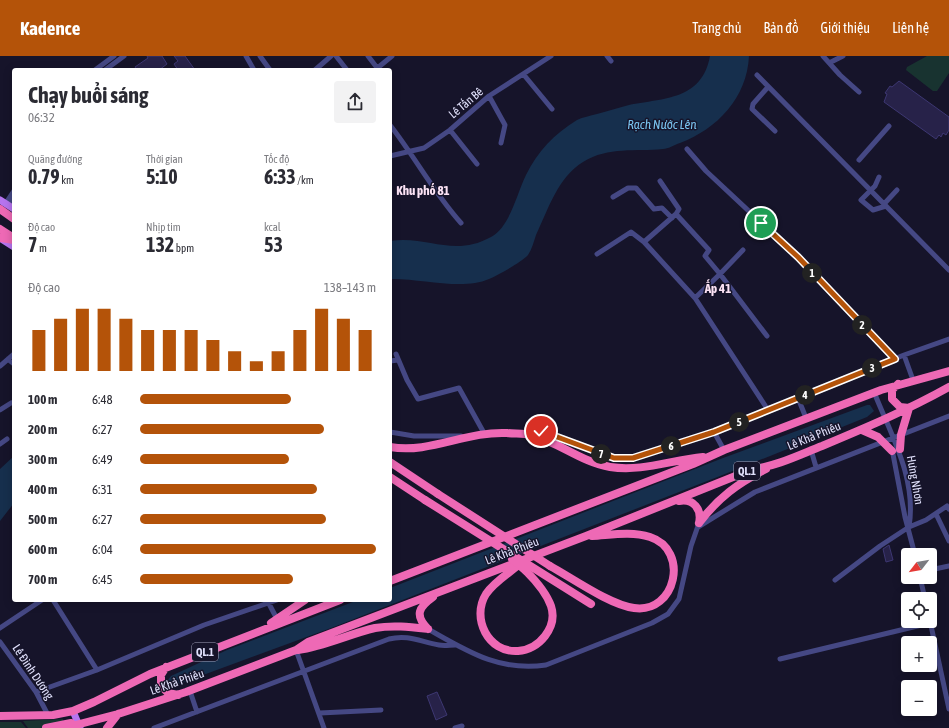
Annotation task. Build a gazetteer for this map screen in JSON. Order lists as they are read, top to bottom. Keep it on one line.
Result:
{"streets":{"highway":["Lê Khả Phiêu","QL.1"],"street":["Lê Tấn Bê","Hưng Nhơn","Lê Đình Dương"]},"crossings":[["Lê Khả Phiêu","Hưng Nhơn"],["Lê Khả Phiêu","Lê Đình Dương"]],"districts":["Khu phố 81","Ấp 41"],"water":["Rạch Nước Lên"],"north":"bottom left","page":{"header":"Kadence","nav":["Trang chủ","Bản đồ","Giới thiệu","Liên hệ"],"heading":["Chạy buổi sáng","06:32"],"stats":[["Quãng đường","0.79 km"],["Thời gian","5:10"],["Tốc độ","6:33 /km"],["Độ cao","7 m"],["Nhịp tim","132 bpm"],["kcal","53"]],"pins":["1","2","3","4","5","6","7"],"chart":["Độ cao","138–143 m"],"list":[{"name":"100 m","note":"6:48"},{"name":"200 m","note":"6:27"},{"name":"300 m","note":"6:49"},{"name":"400 m","note":"6:31"},{"name":"500 m","note":"6:27"},{"name":"600 m","note":"6:04"},{"name":"700 m","note":"6:45"}],"map_buttons":["+","−"]}}
